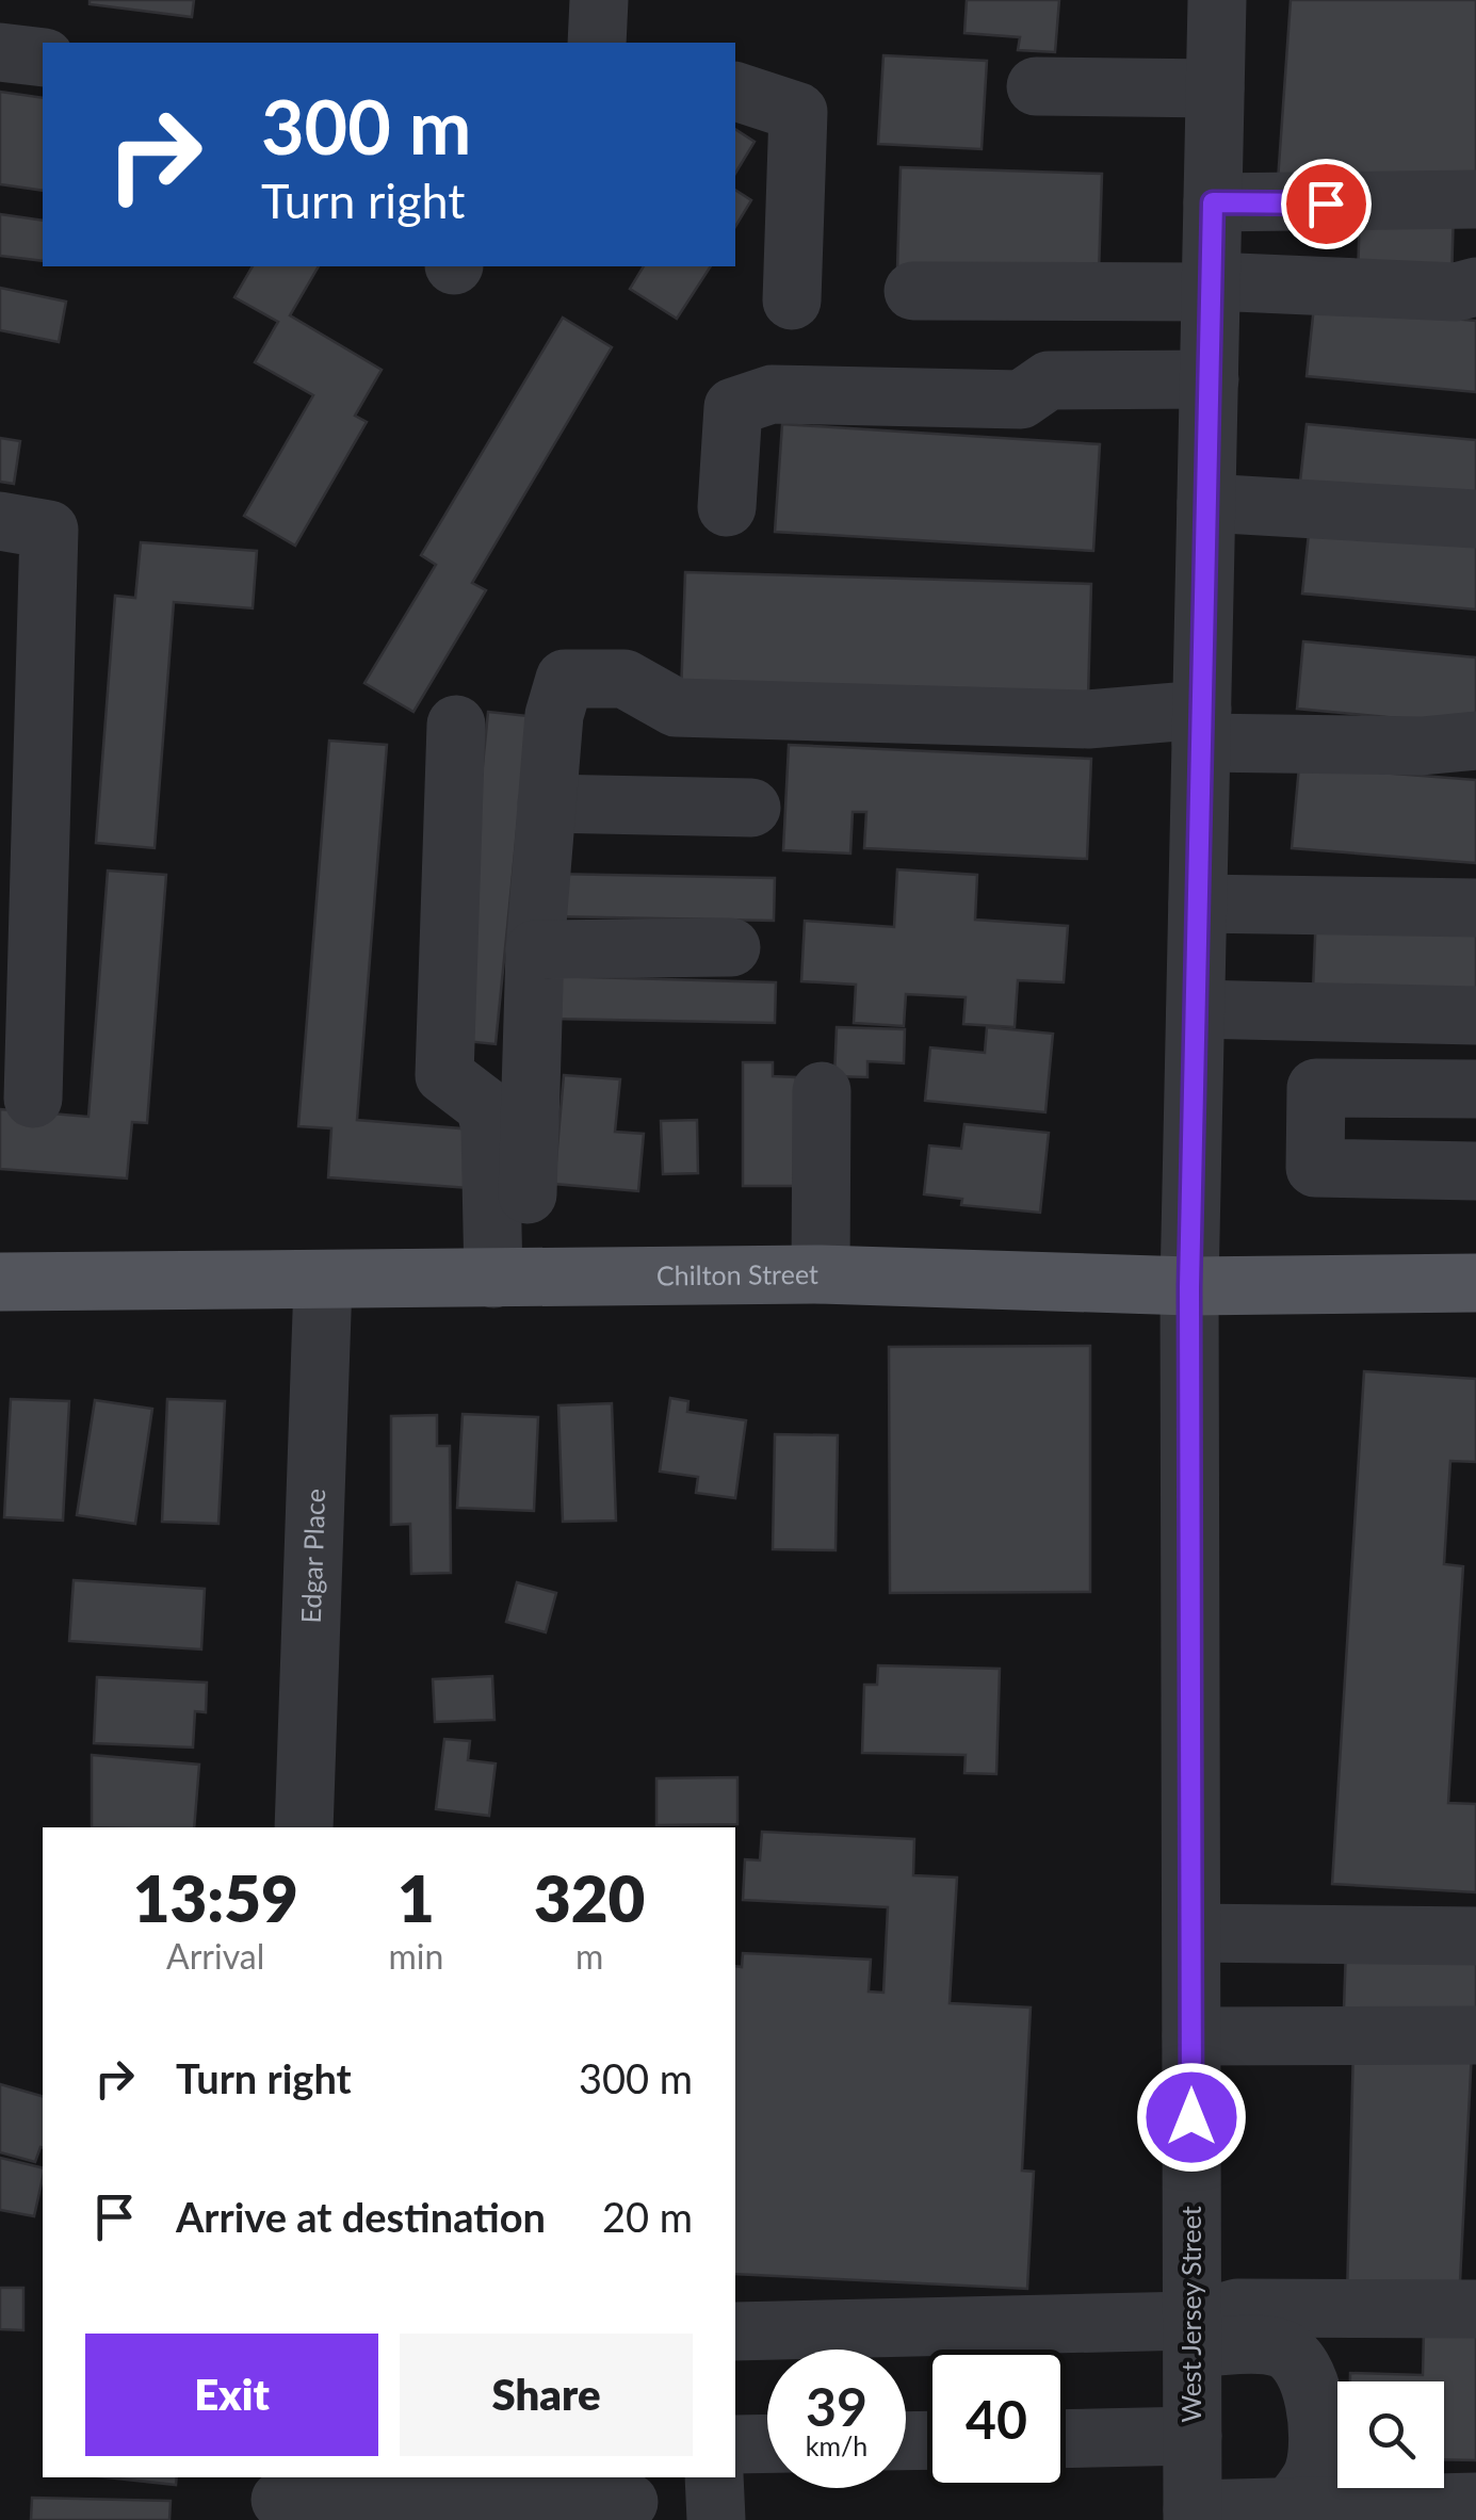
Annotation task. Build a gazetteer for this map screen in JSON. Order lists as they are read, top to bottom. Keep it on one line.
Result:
{"streets":{"main road":["Chilton Street"],"street":["Edgar Place","West Jersey Street"]},"crossings":[["Chilton Street","Edgar Place"],["Chilton Street","West Jersey Street"]],"page":{"turn":["300 m","Turn right"],"eta":["13:59","Arrival","1","min","320","m"],"list":[{"name":"Turn right","value":"300 m"},{"name":"Arrive at destination","value":"20 m"}],"buttons":["Exit","Share"],"speed":"39 km/h","limit":"40"}}
